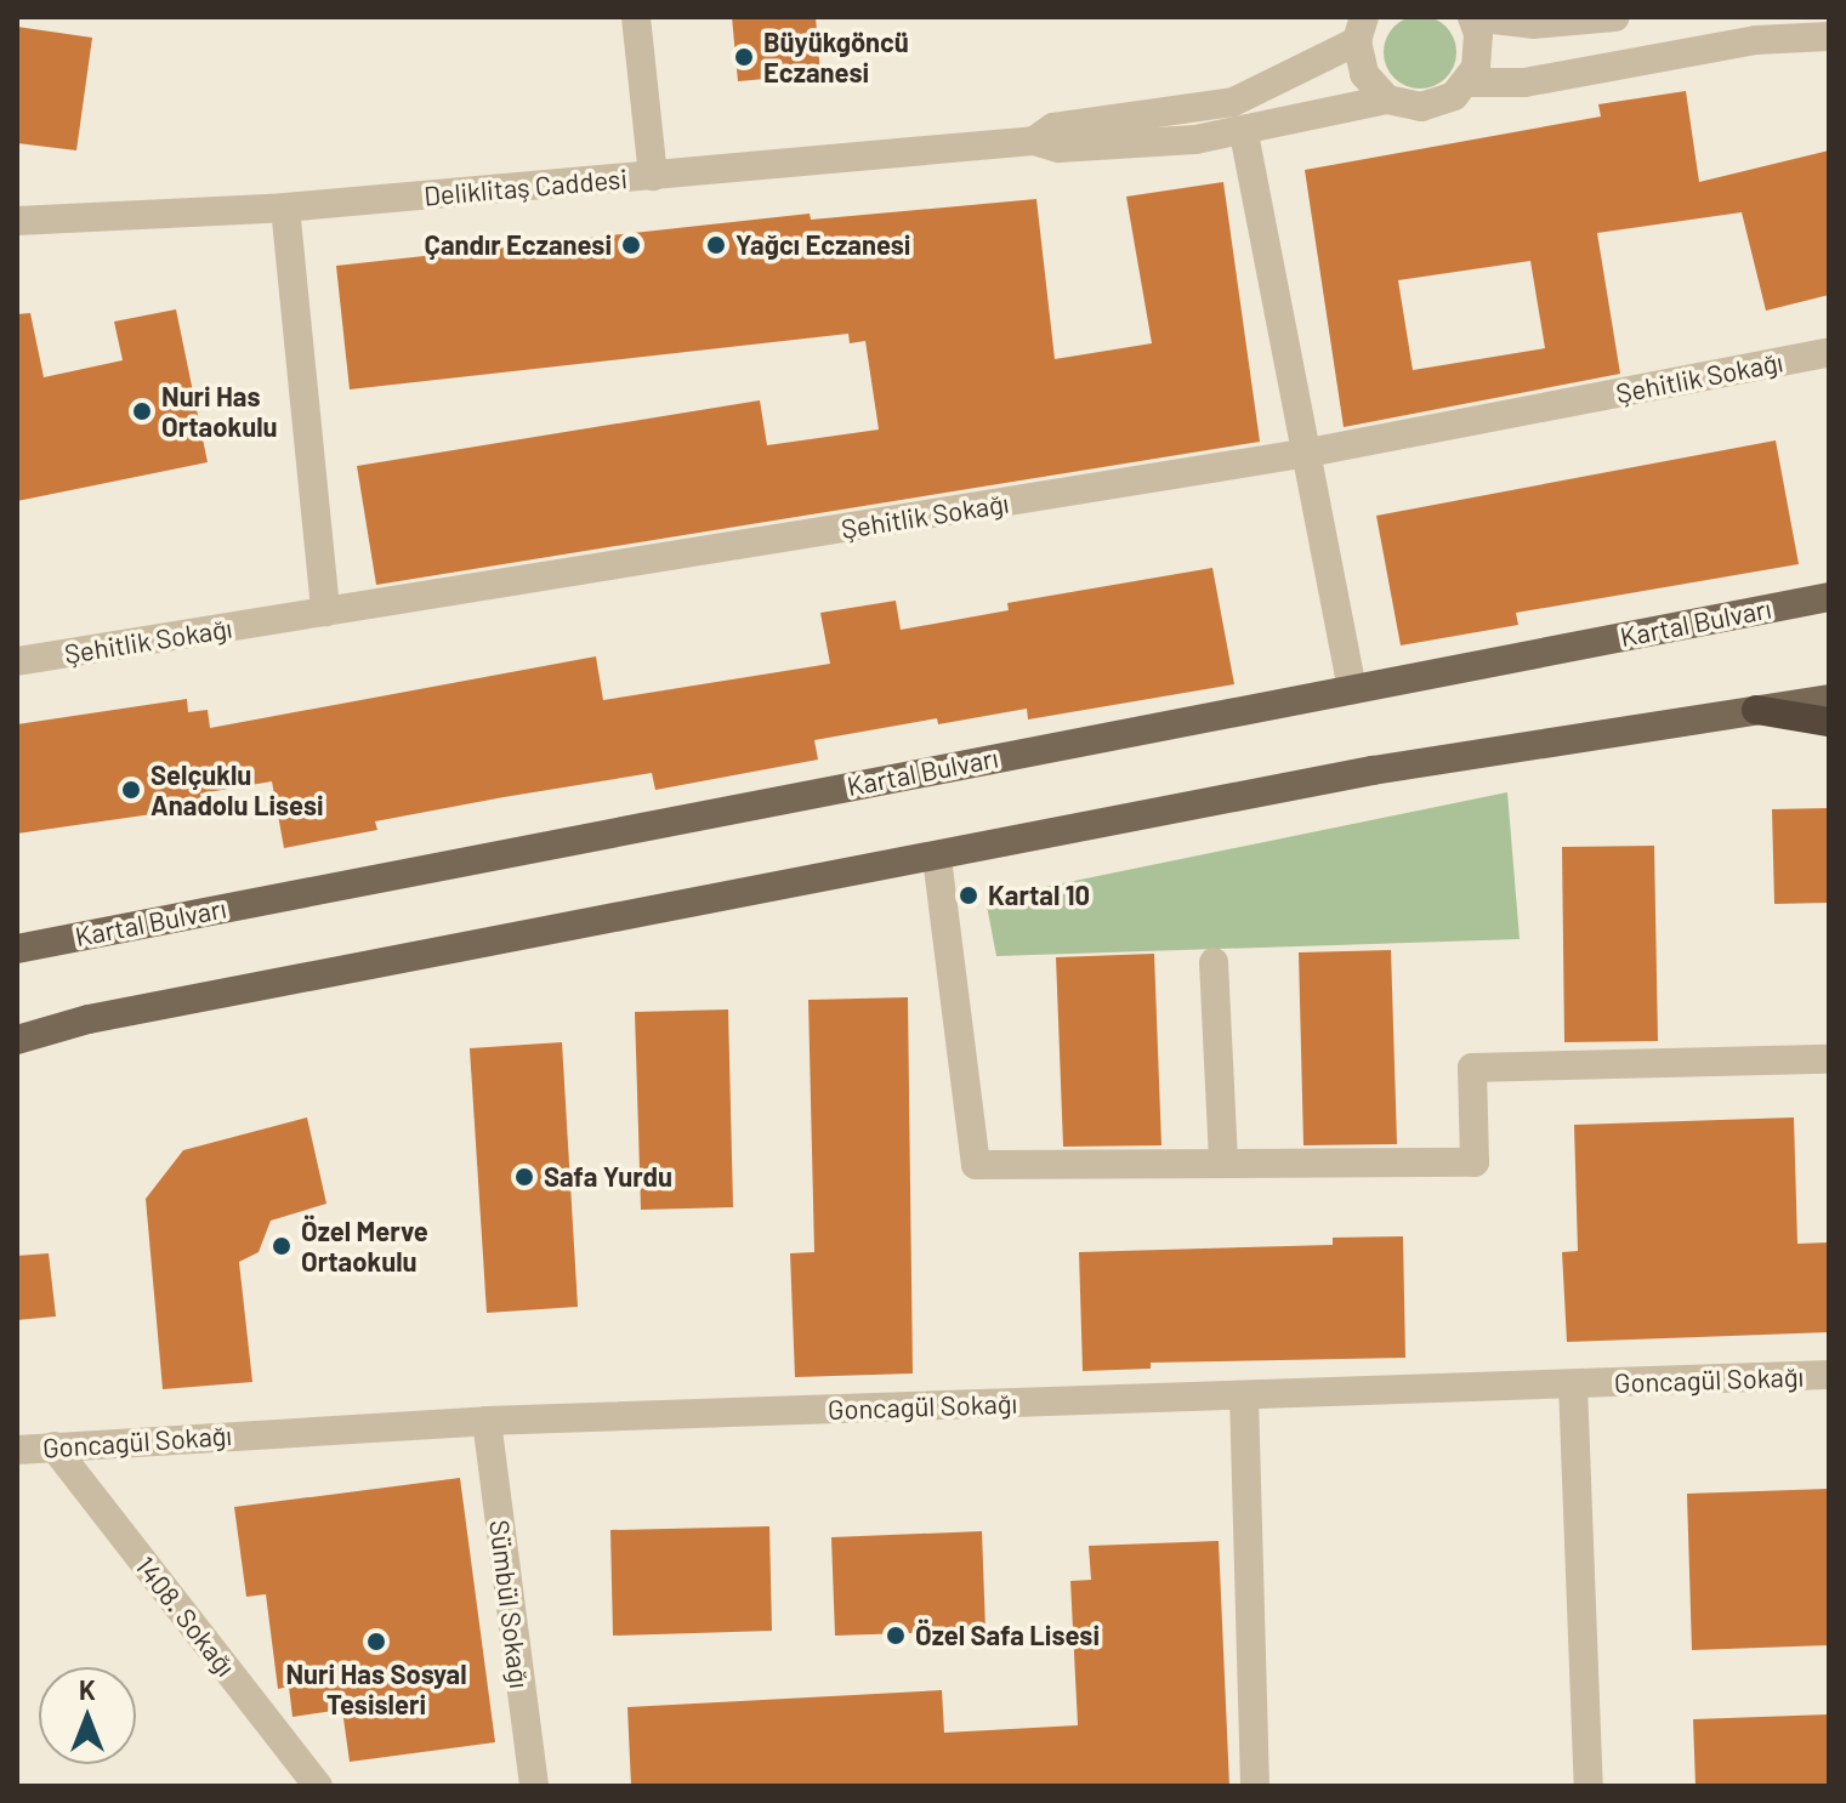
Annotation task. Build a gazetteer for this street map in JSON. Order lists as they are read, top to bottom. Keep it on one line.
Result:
{"streets":{"main road":["Kartal Bulvarı"],"street":["Deliklitaş Caddesi","Şehitlik Sokağı","Goncagül Sokağı","Sümbül Sokağı","1408. Sokağı"]},"crossings":[["Goncagül Sokağı","Sümbül Sokağı"],["Goncagül Sokağı","1408. Sokağı"]],"places":["Büyükgöncü Eczanesi","Çandır Eczanesi","Yağcı Eczanesi","Nuri Has Ortaokulu","Selçuklu Anadolu Lisesi","Kartal 10","Safa Yurdu","Özel Merve Ortaokulu","Özel Safa Lisesi","Nuri Has Sosyal Tesisleri"],"north":"top"}
